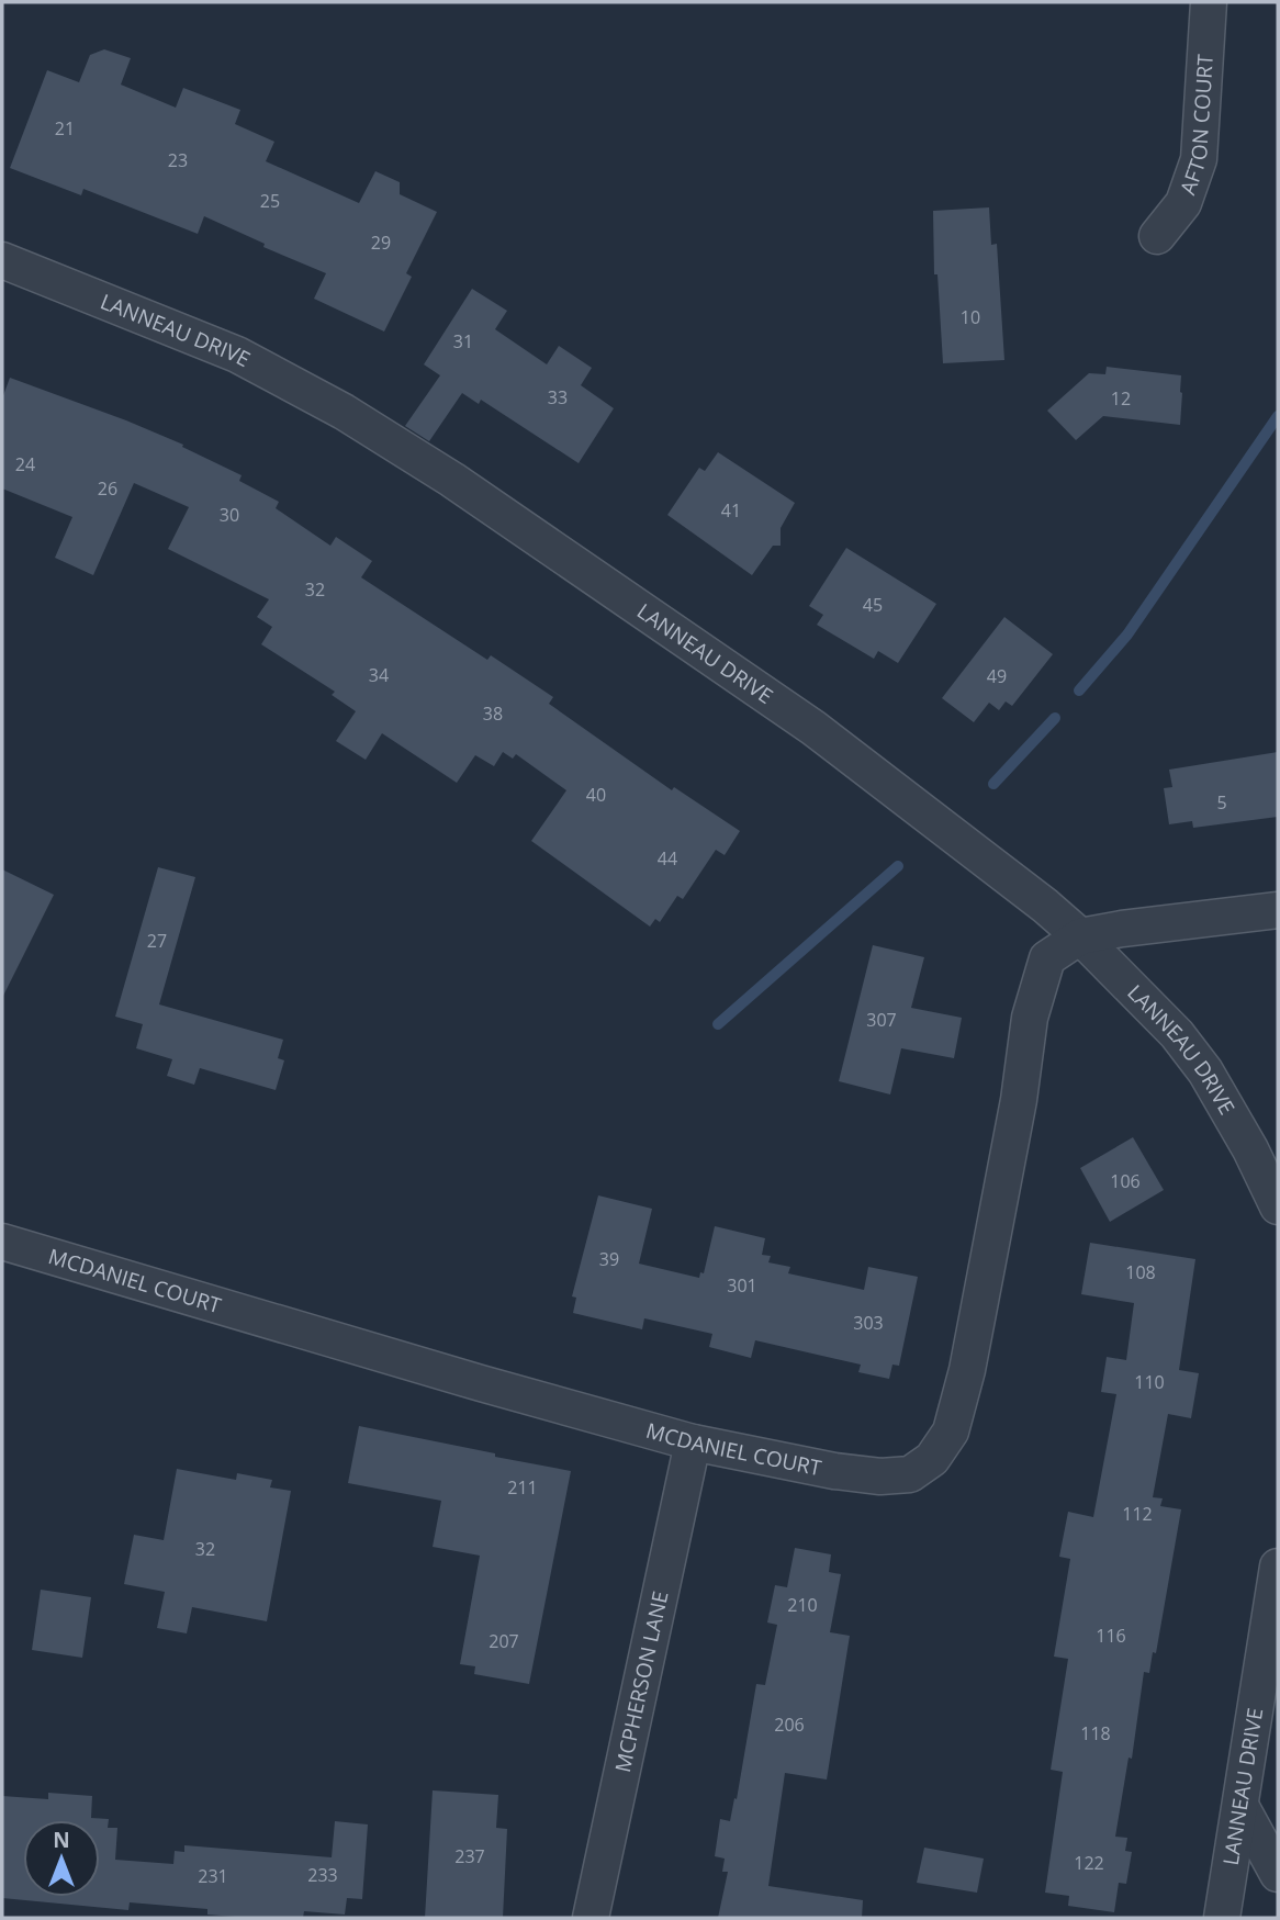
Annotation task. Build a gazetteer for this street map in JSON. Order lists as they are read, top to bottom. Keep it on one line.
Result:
{"streets":{"street":["AFTON COURT","LANNEAU DRIVE","MCDANIEL COURT","MCPHERSON LANE"]},"crossings":[["LANNEAU DRIVE","MCDANIEL COURT"],["MCDANIEL COURT","MCPHERSON LANE"]],"house_numbers":["21","23","25","29","10","31","33","12","24","26","41","30","32","45","34","49","38","40","5","44","27","307","106","39","108","301","303","110","211","112","32","210","116","207","206","118","237","122","233","231"],"north":"top"}
